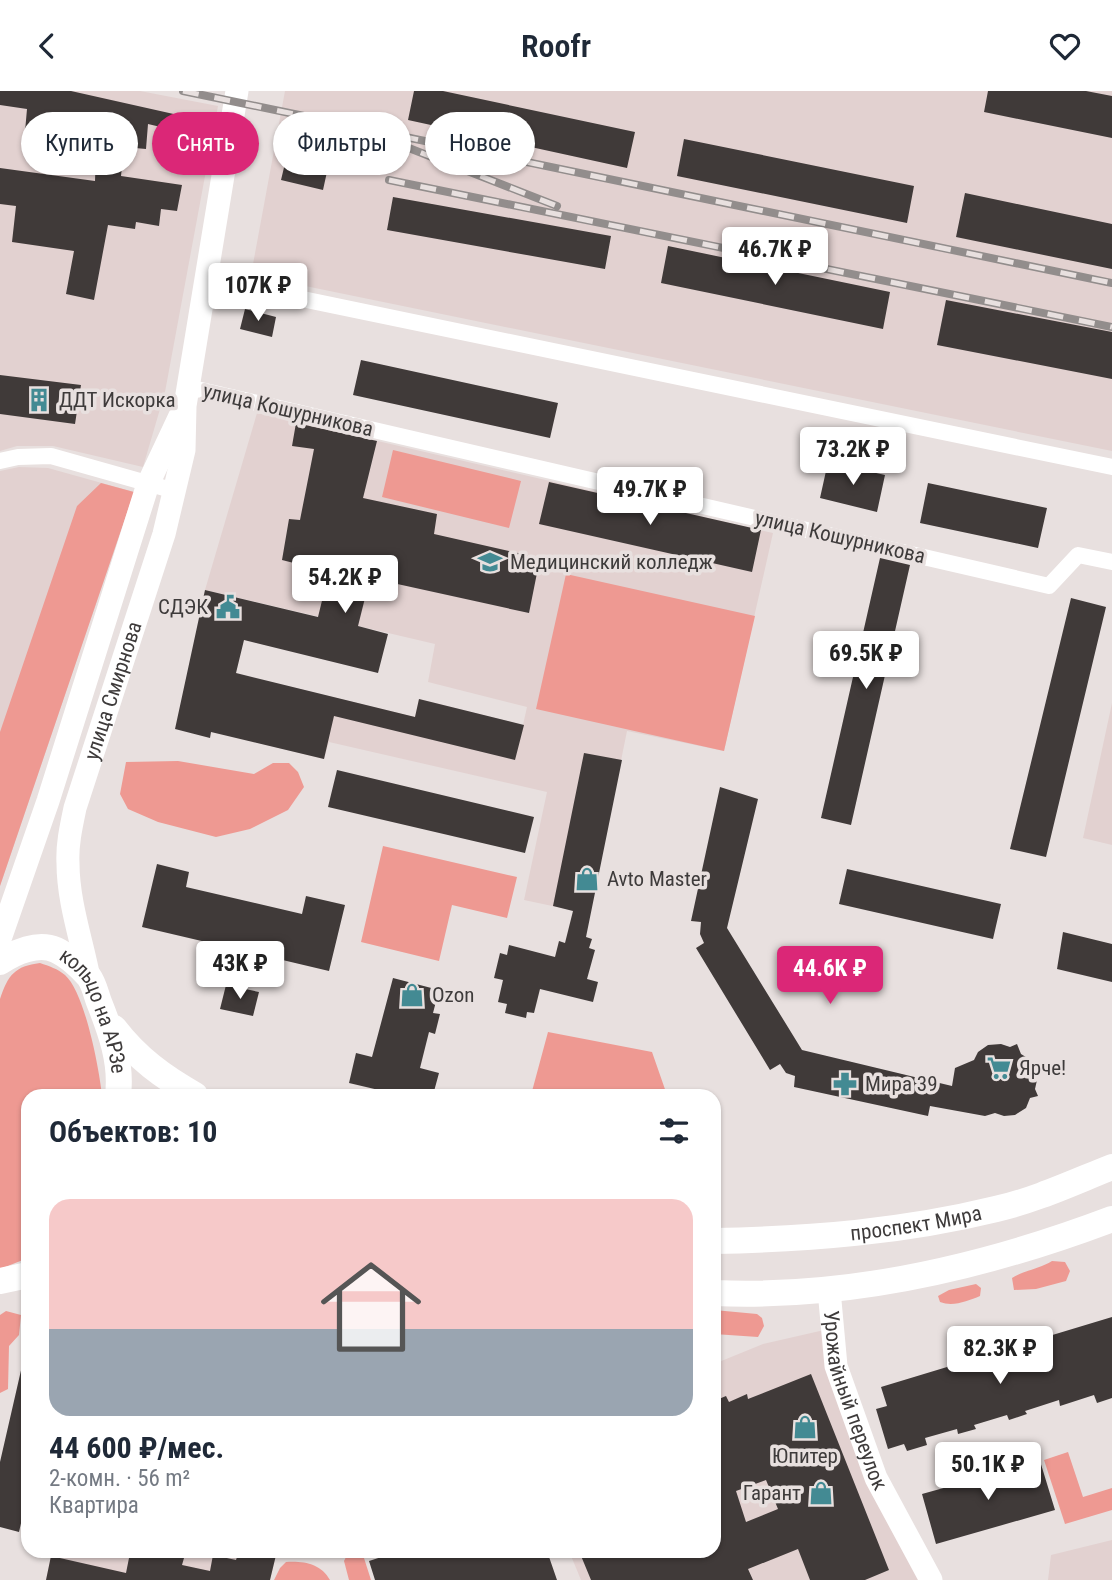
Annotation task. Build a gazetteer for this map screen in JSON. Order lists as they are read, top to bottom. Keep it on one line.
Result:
{"streets":{"main road":["улица Смирнова","кольцо на АРЗе","проспект Мира","Урожайный переулок"],"street":["улица Кошурникова"]},"crossings":[["улица Кошурникова","улица Смирнова"],["улица Смирнова","кольцо на АРЗе"]],"places":{"building":["ДДТ Искорка"],"school or university":["Медицинский колледж"],"public building":["СДЭК"],"shop":["Avto Master","Ozon","Юпитер","Гарант"],"supermarket":["Ярче!"],"pharmacy":["Мира 39"]},"page":{"header":"Roofr","chip":["Купить","Снять","Фильтры","Новое"],"price":["46.7K ₽","107K ₽","73.2K ₽","49.7K ₽","54.2K ₽","69.5K ₽","43K ₽","44.6K ₽","82.3K ₽","50.1K ₽"],"heading":"Объектов: 10","list":[{"name":"44 600 ₽/мес.","note":"2-комн. · 56 m² · Квартира"}]}}
